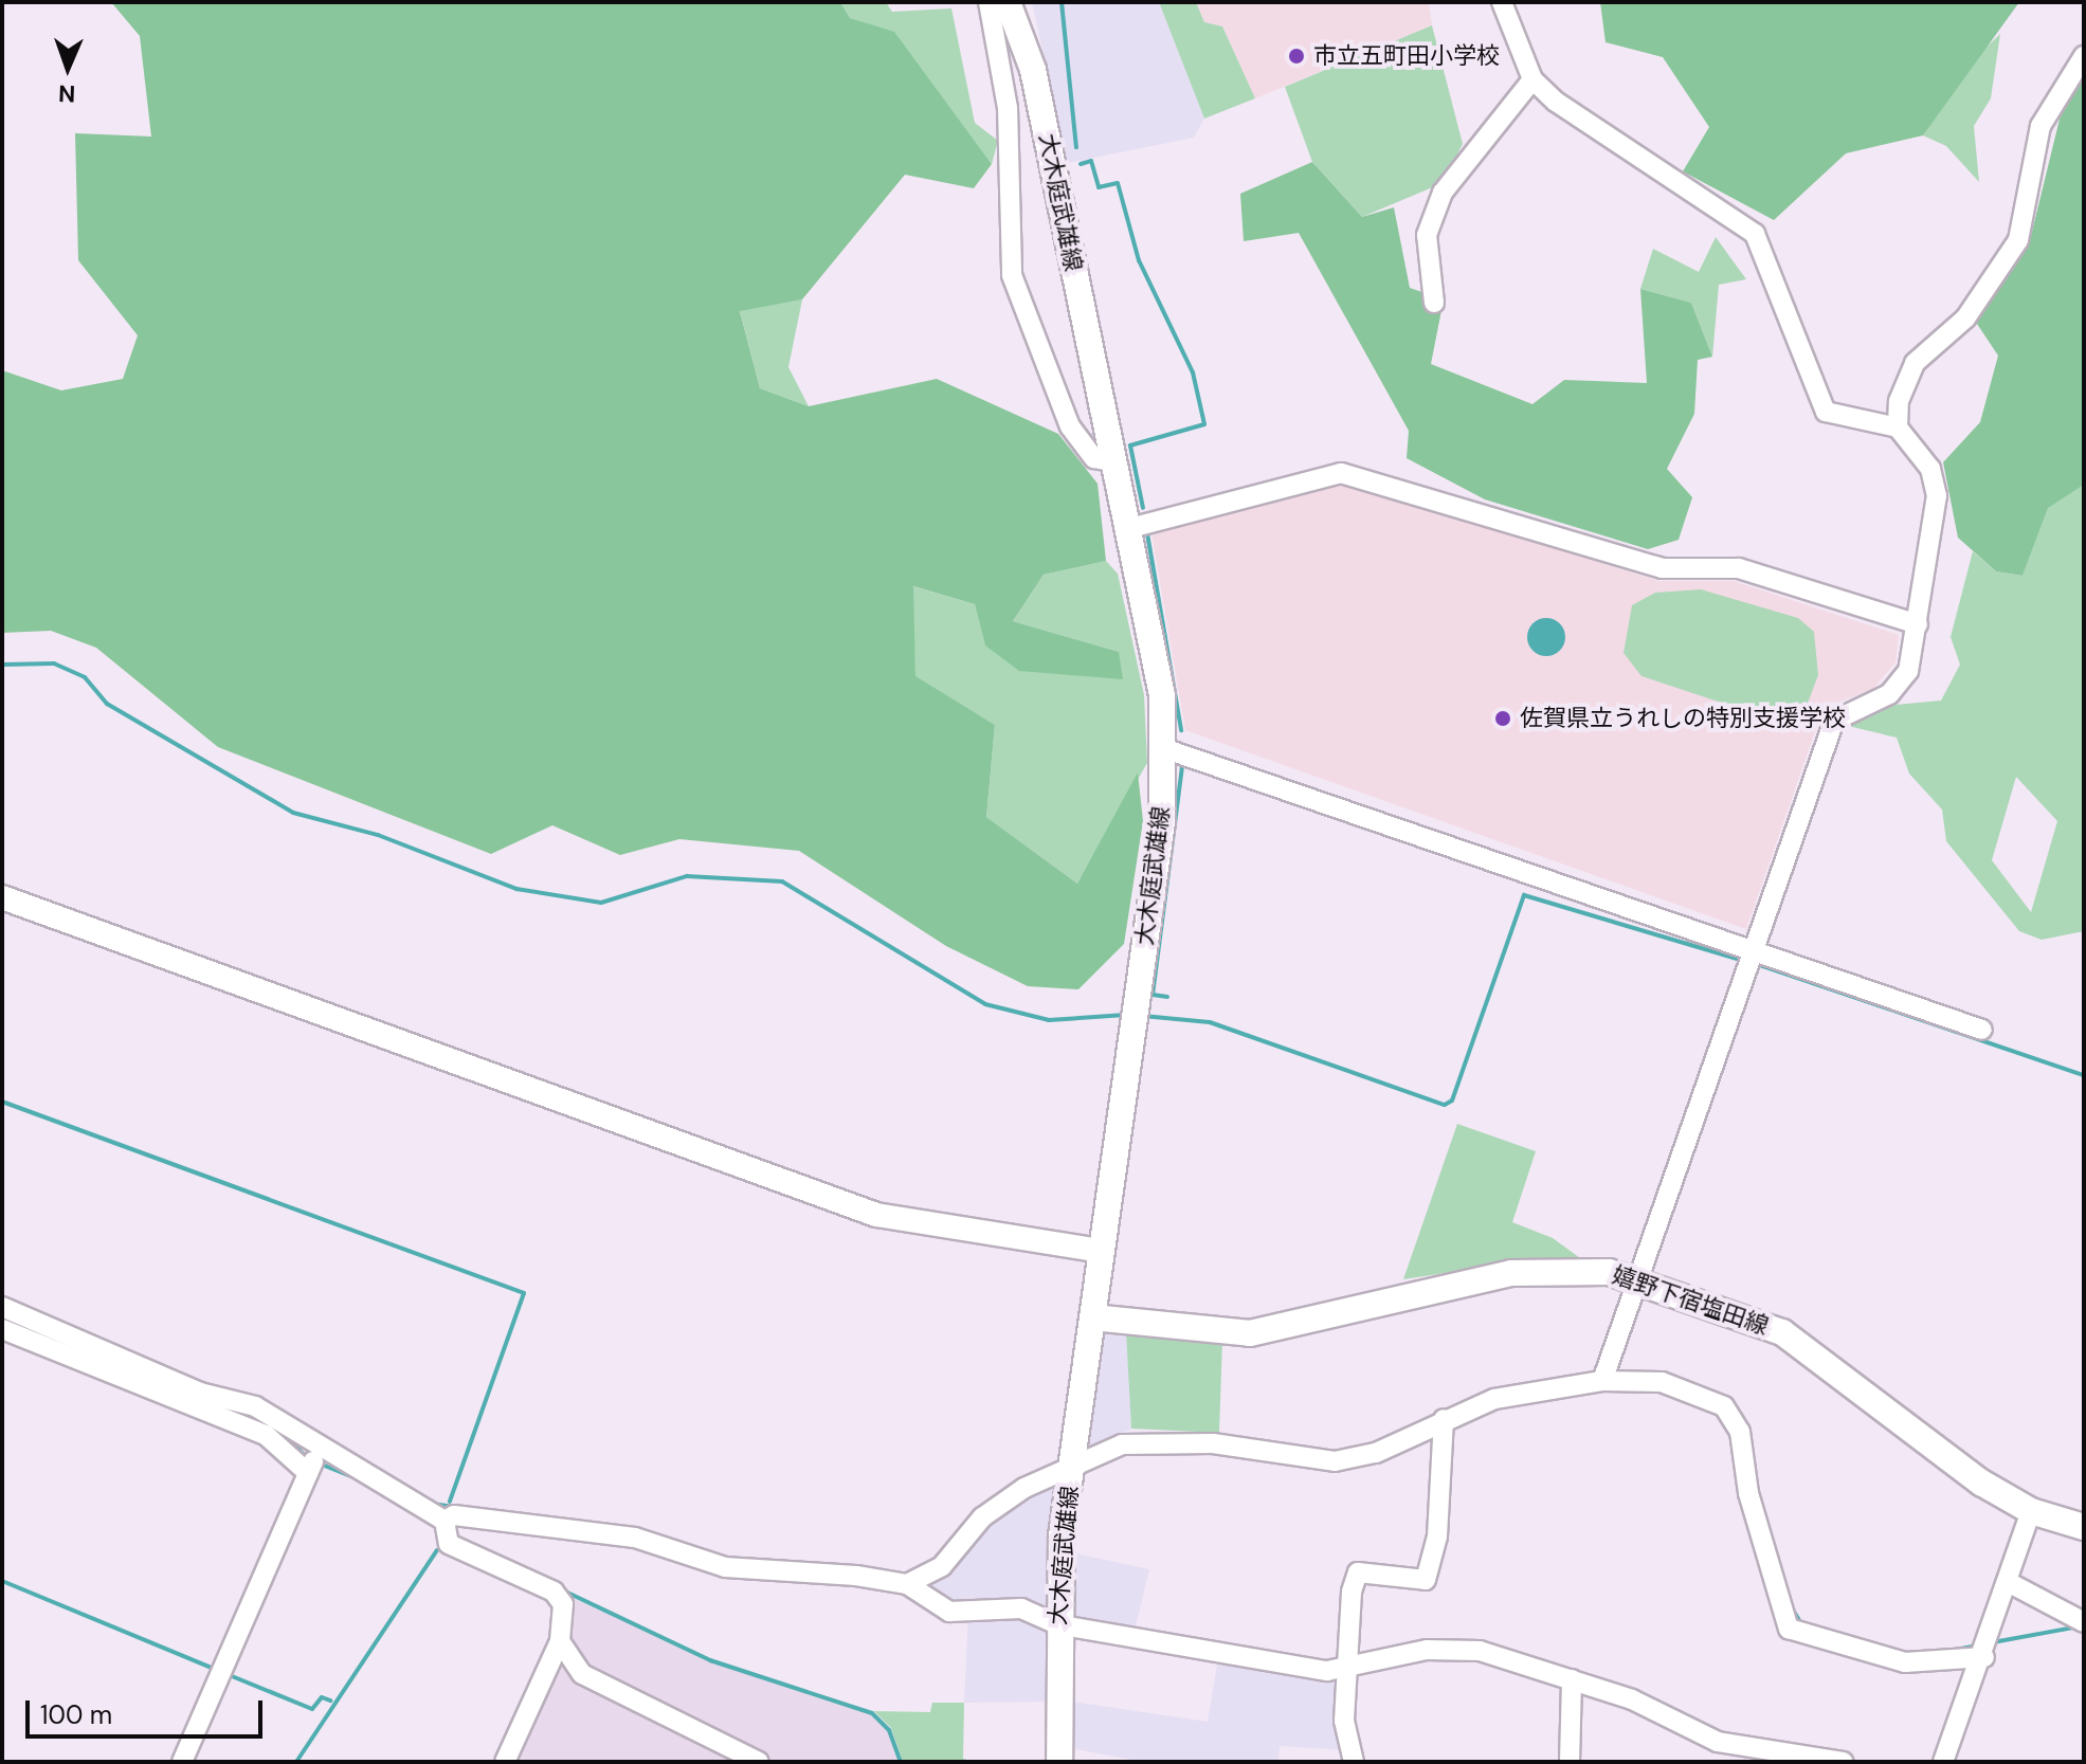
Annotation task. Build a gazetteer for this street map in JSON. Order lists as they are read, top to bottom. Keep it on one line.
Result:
{"streets":{"main road":["大木庭武雄線","嬉野下宿塩田線"]},"crossings":[["大木庭武雄線","嬉野下宿塩田線"]],"places":["市立五町田小学校","佐賀県立うれしの特別支援学校"],"scale_bar":"100 m","north":"bottom"}
